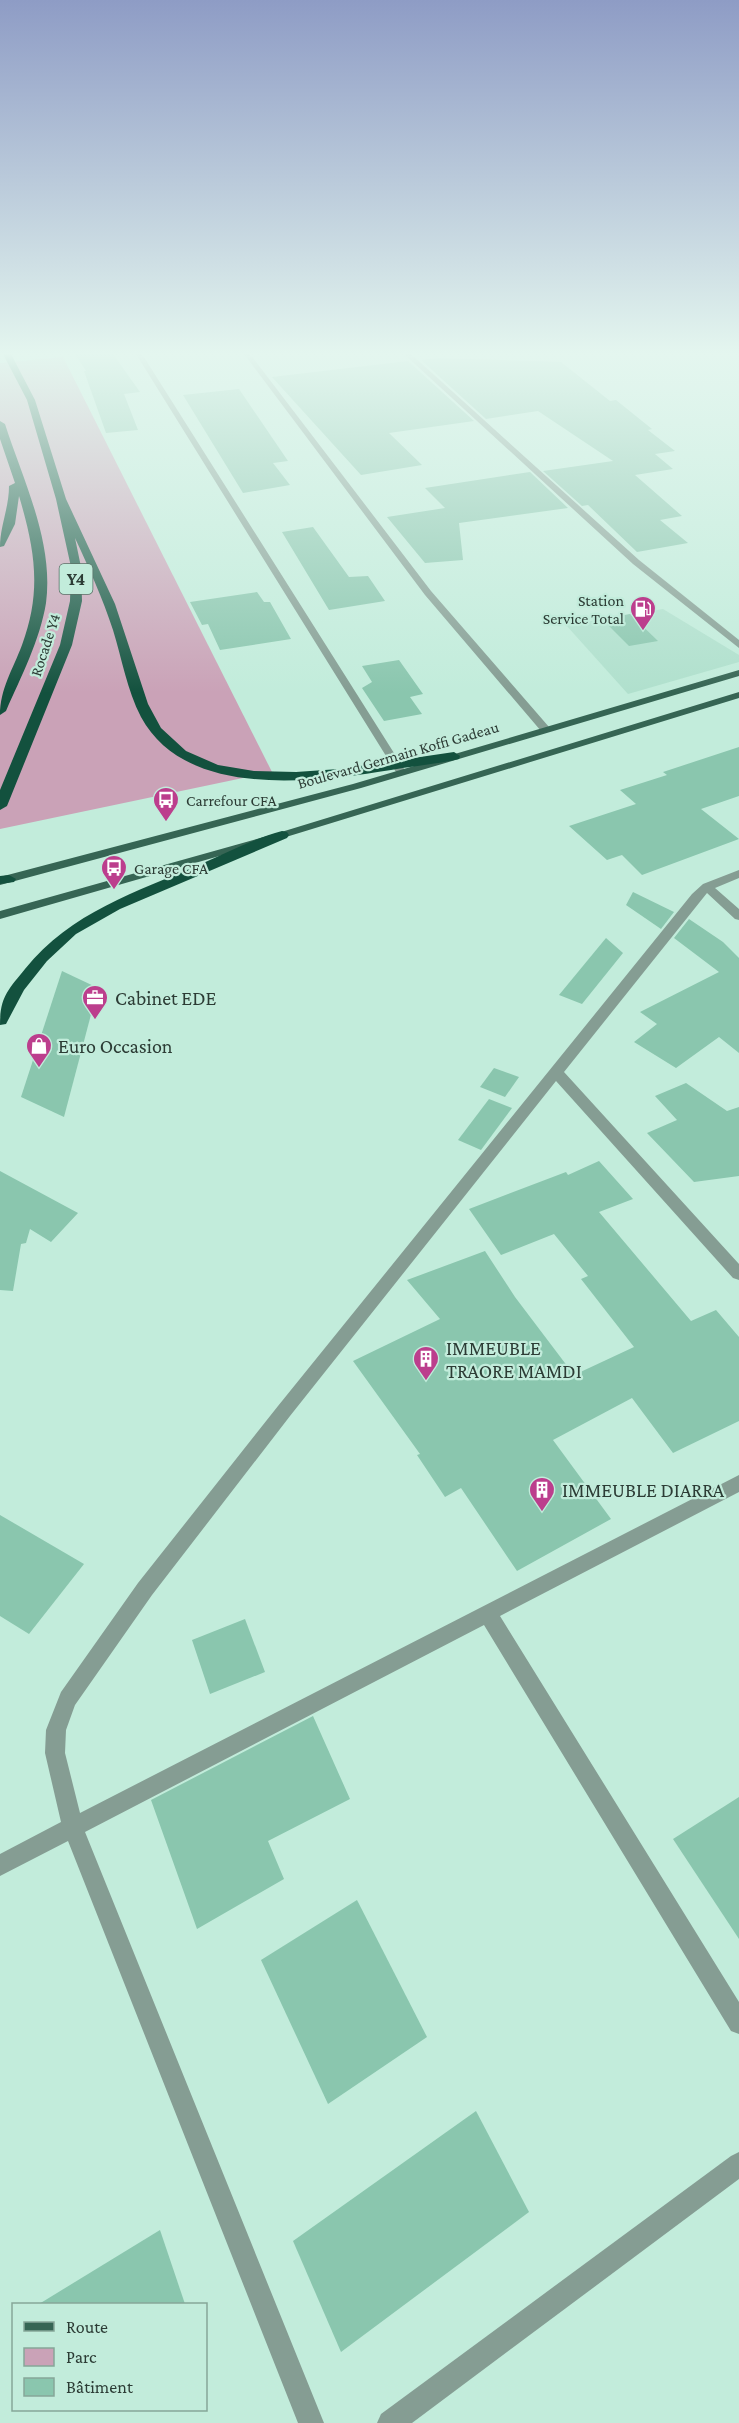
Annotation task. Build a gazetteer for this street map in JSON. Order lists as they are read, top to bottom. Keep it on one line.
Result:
{"streets":{"highway":["Y4","Rocade Y4"],"main road":["Boulevard Germain Koffi Gadeau"]},"places":{"fuel station":["Station Service Total"],"bus stop":["Carrefour CFA","Garage CFA"],"office":["Cabinet EDE"],"shop":["Euro Occasion"],"building":["IMMEUBLE TRAORE MAMDI","IMMEUBLE DIARRA"]},"legend":["Route","Parc","Bâtiment"]}
